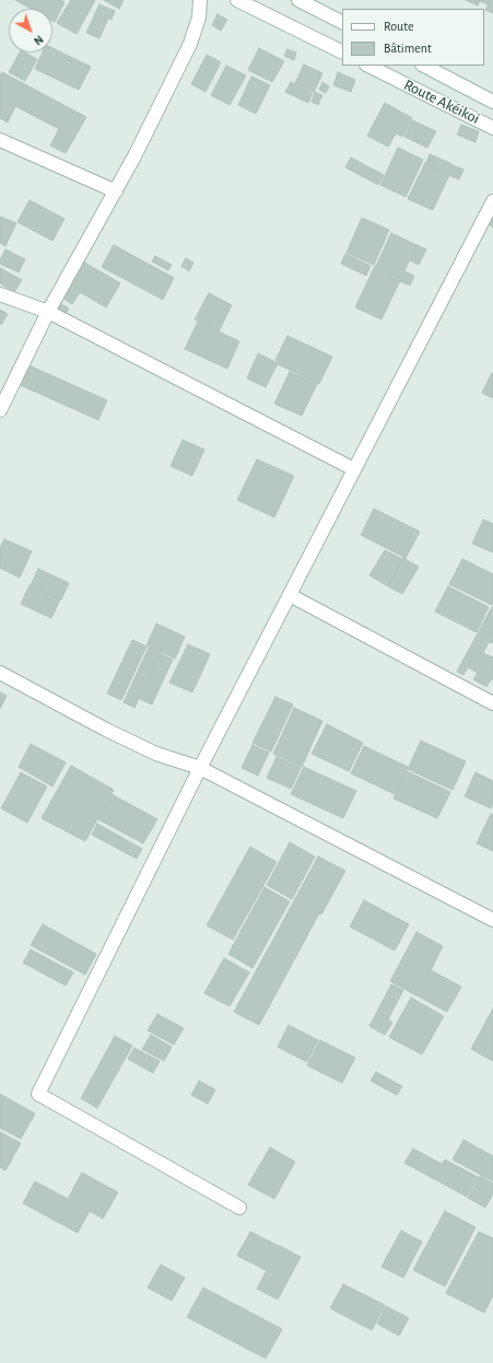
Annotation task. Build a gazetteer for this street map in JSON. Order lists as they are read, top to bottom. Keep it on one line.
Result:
{"streets":{"street":["Route Akéikoi"]},"legend":["Route","Bâtiment"],"north":"bottom right"}
